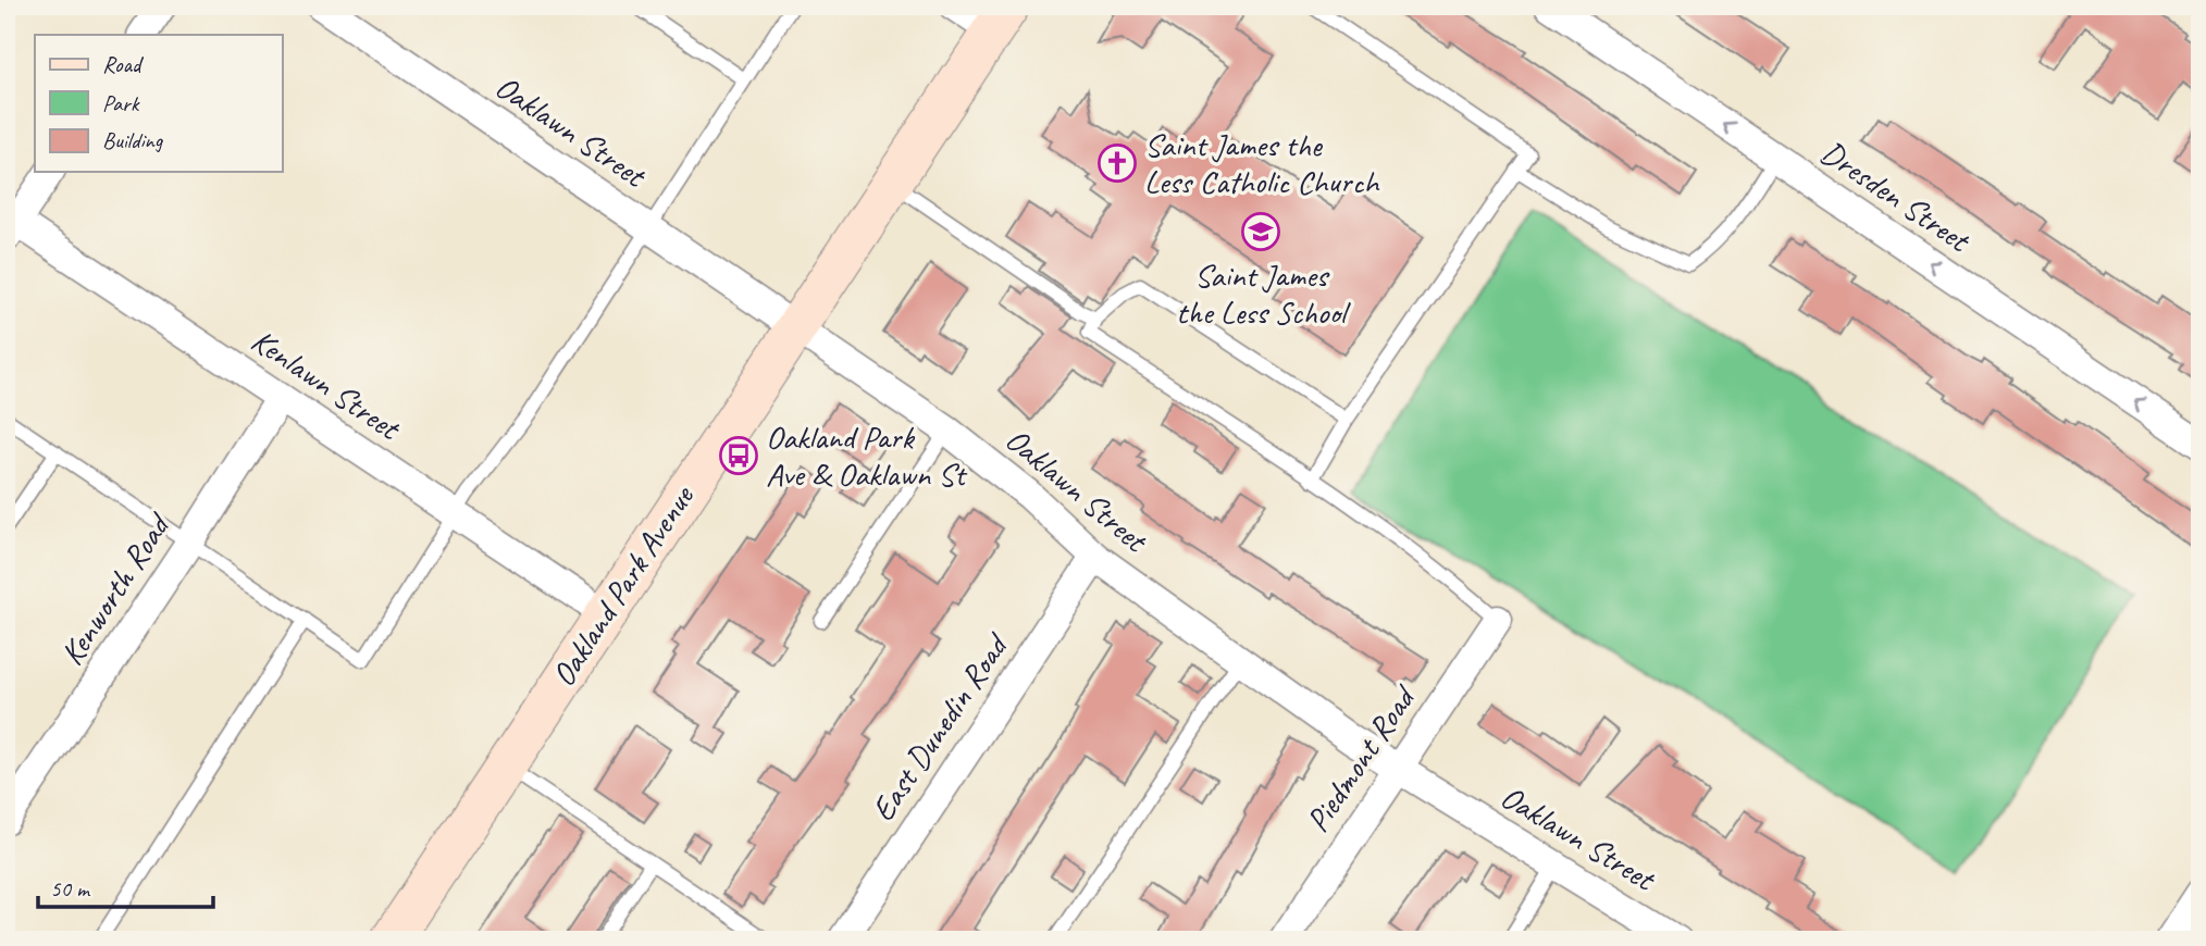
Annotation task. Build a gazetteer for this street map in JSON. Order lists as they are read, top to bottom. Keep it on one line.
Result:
{"streets":{"main road":["Oakland Park Avenue"],"street":["Oaklawn Street","Dresden Street","Kenlawn Street","Kenworth Road","East Dunedin Road","Piedmont Road"]},"crossings":[["Oaklawn Street","Oakland Park Avenue"],["Oaklawn Street","East Dunedin Road"],["Oaklawn Street","Piedmont Road"],["Kenlawn Street","Oakland Park Avenue"],["Kenlawn Street","Kenworth Road"]],"one_way":["Dresden Street"],"places":{"church":["Saint James the Less Catholic Church"],"school or university":["Saint James the Less School"],"bus stop":["Oakland Park Ave & Oaklawn St"]},"legend":["Road","Park","Building"],"scale_bar":"50 m"}
